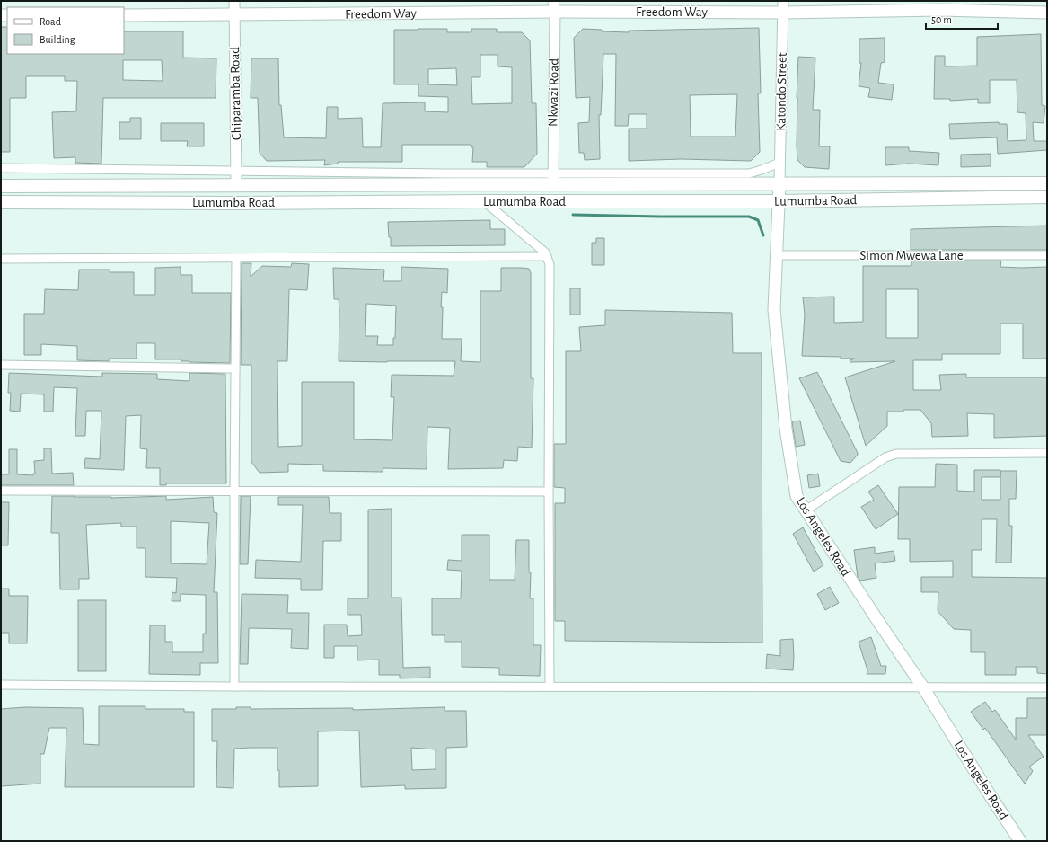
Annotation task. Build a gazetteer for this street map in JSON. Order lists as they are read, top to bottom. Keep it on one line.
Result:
{"streets":{"main road":["Freedom Way","Lumumba Road","Los Angeles Road"],"street":["Katondo Street","Nkwazi Road","Chiparamba Road","Simon Mwewa Lane"]},"crossings":[["Freedom Way","Katondo Street"],["Freedom Way","Nkwazi Road"],["Freedom Way","Chiparamba Road"],["Katondo Street","Lumumba Road"],["Katondo Street","Los Angeles Road"],["Nkwazi Road","Lumumba Road"],["Chiparamba Road","Lumumba Road"],["Lumumba Road","Los Angeles Road"],["Simon Mwewa Lane","Los Angeles Road"]],"legend":["Road","Building"],"scale_bar":"50 m"}
